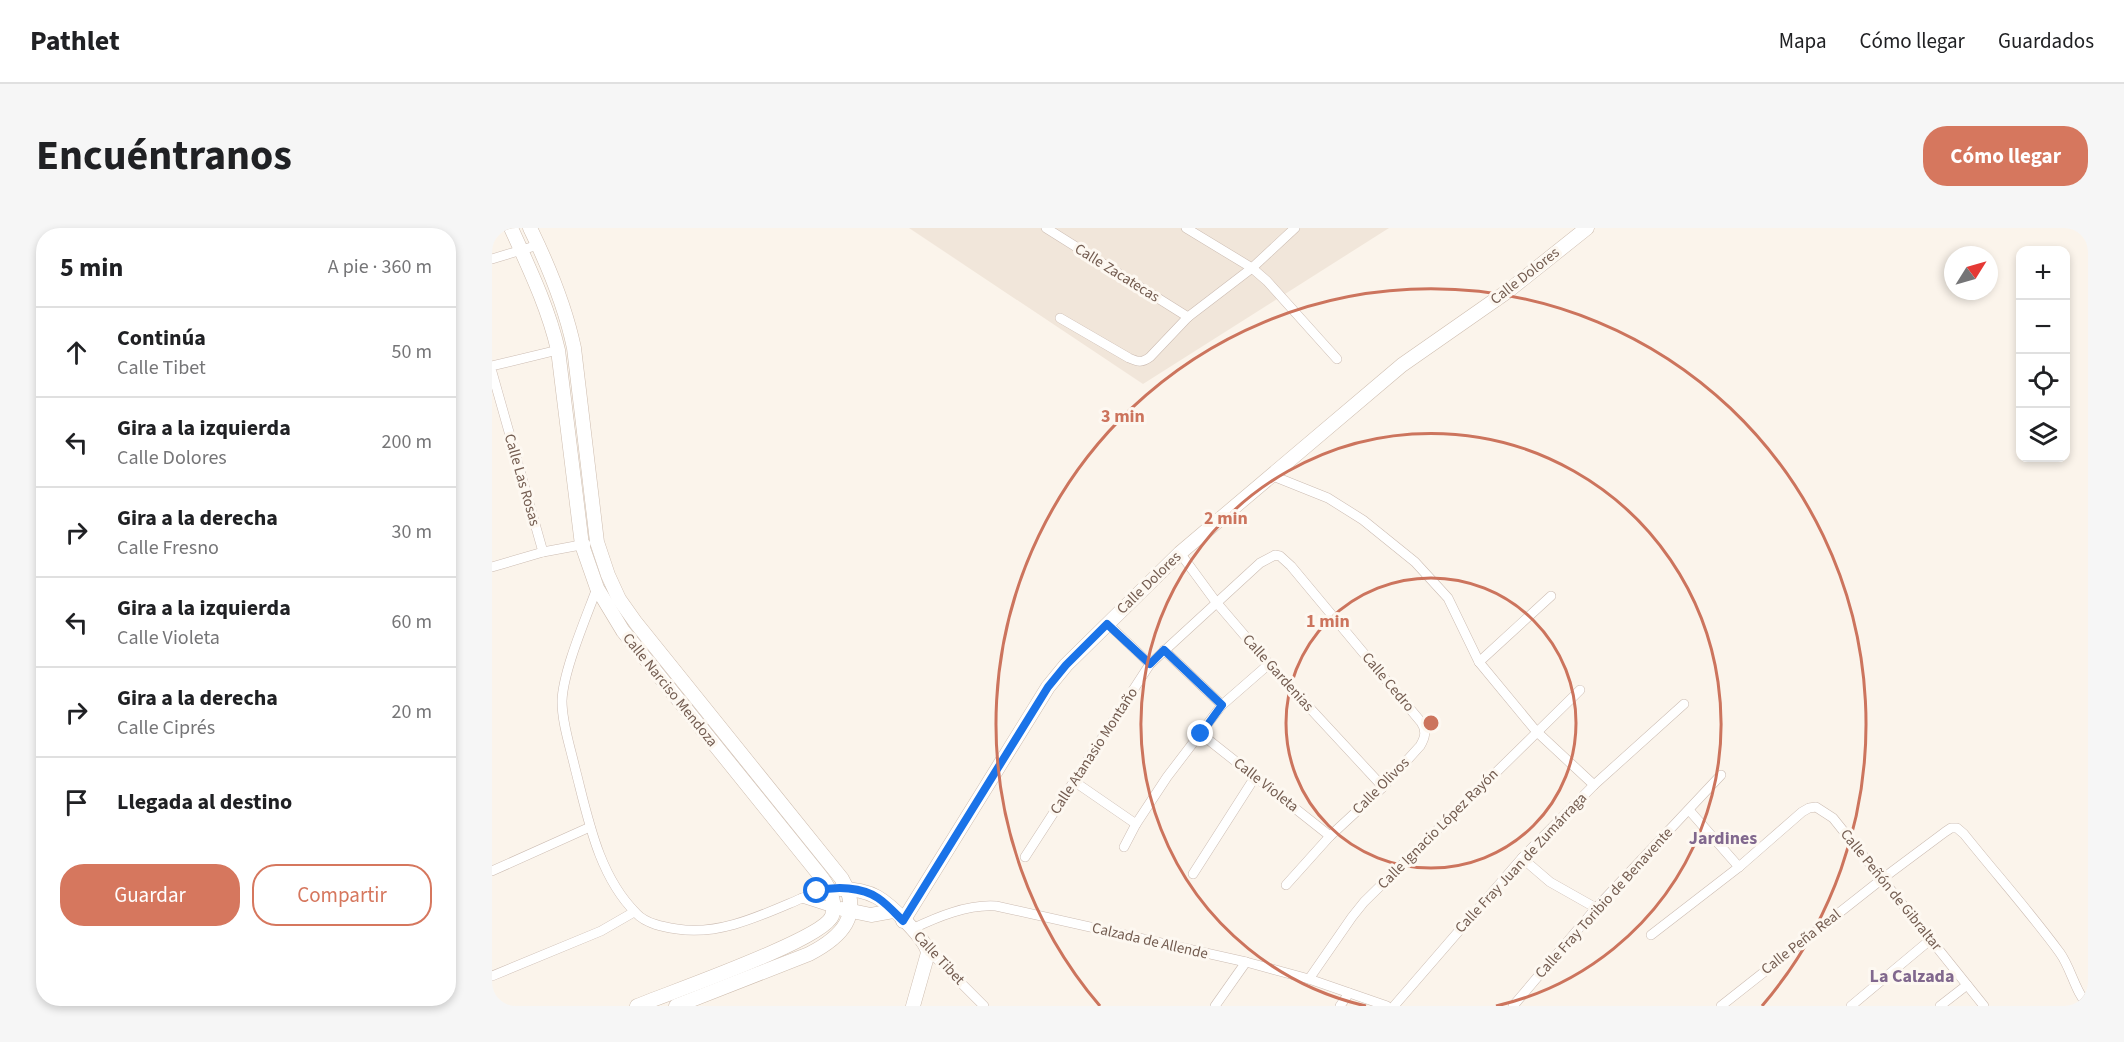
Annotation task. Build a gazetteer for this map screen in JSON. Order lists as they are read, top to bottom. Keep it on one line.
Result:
{"streets":{"street":["Calle Zacatecas","Calle Dolores","Calle Las Rosas","Calle Gardenias","Calle Cedro","Calle Narciso Mendoza","Calle Atanasio Montaño","Calle Violeta","Calle Olivos","Calle Ignacio López Rayón","Calle Fray Juan de Zumárraga","Calle Peñón de Gibraltar","Calle Fray Toribio de Benavente","Calzada de Allende","Calle Peña Real","Calle Tibet"]},"crossings":[["Calle Dolores","Calle Gardenias"],["Calle Dolores","Calzada de Allende"],["Calle Dolores","Calle Tibet"],["Calle Gardenias","Calle Atanasio Montaño"],["Calle Gardenias","Calle Olivos"],["Calle Cedro","Calle Atanasio Montaño"],["Calle Cedro","Calle Olivos"],["Calle Narciso Mendoza","Calle Tibet"],["Calle Violeta","Calle Olivos"],["Calle Ignacio López Rayón","Calzada de Allende"],["Calle Peñón de Gibraltar","Calle Peña Real"],["Calzada de Allende","Calle Tibet"]],"districts":["Jardines","La Calzada"],"north":"top right","page":{"header":"Pathlet","nav":["Mapa","Cómo llegar","Guardados"],"title":"Encuéntranos","buttons":["Cómo llegar",["Guardar","Compartir"]],"heading":["5 min","A pie · 360 m"],"map_buttons":["+","−"],"list":[["Continúa","Calle Tibet","50 m"],["Gira a la izquierda","Calle Dolores","200 m"],["Gira a la derecha","Calle Fresno","30 m"],["Gira a la izquierda","Calle Violeta","60 m"],["Gira a la derecha","Calle Ciprés","20 m"],"Llegada al destino"]},"rings":["3 min","2 min","1 min"]}
